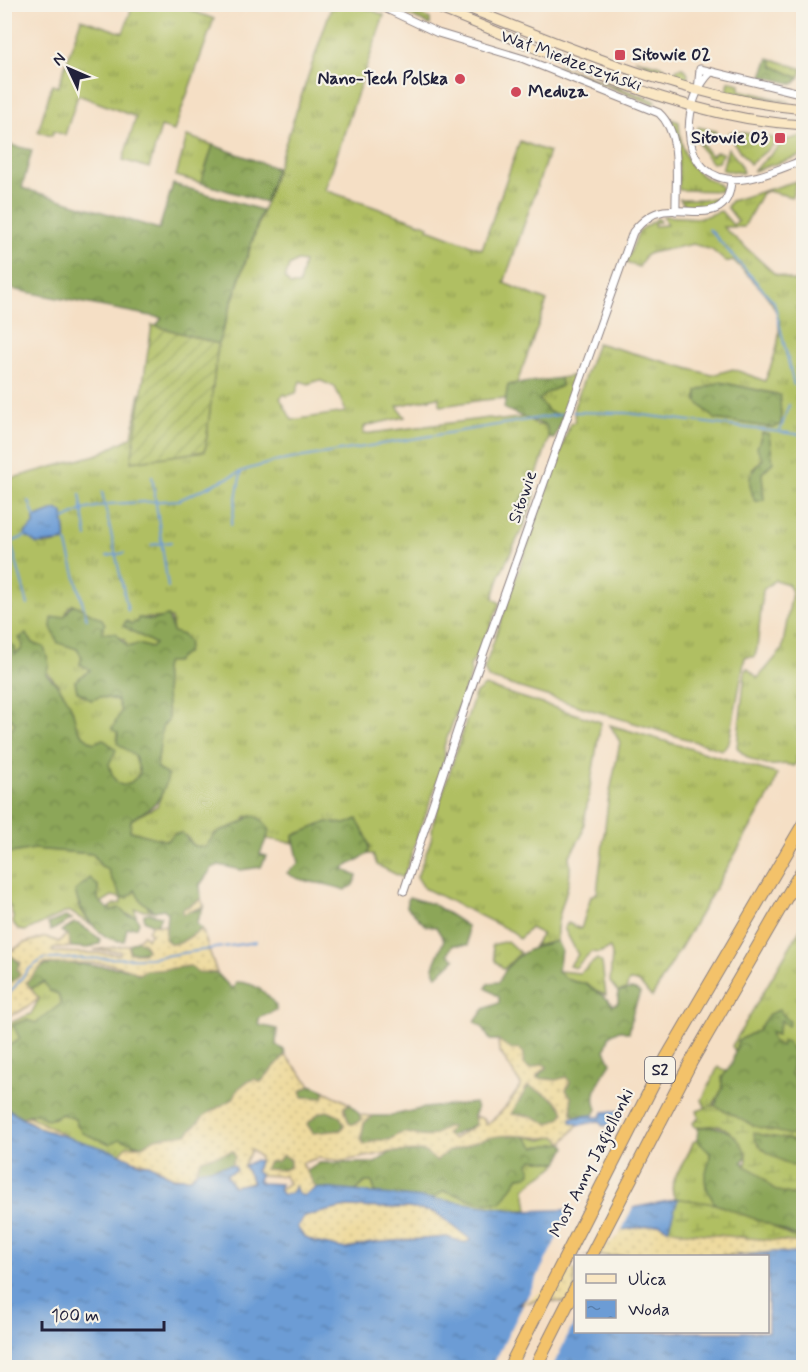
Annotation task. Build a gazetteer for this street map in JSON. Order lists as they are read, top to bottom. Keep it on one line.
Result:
{"streets":{"highway":["S2","Most Anny Jagiellonki"],"main road":["Wał Miedzeszyński"],"street":["Sitowie"]},"crossings":[["Wał Miedzeszyński","Sitowie"]],"places":{"transit":["Sitowie 02","Sitowie 03"],"other":["Nano-Tech Polska","Meduza"]},"legend":["Ulica","Woda"],"scale_bar":"100 m","north":"top left"}
